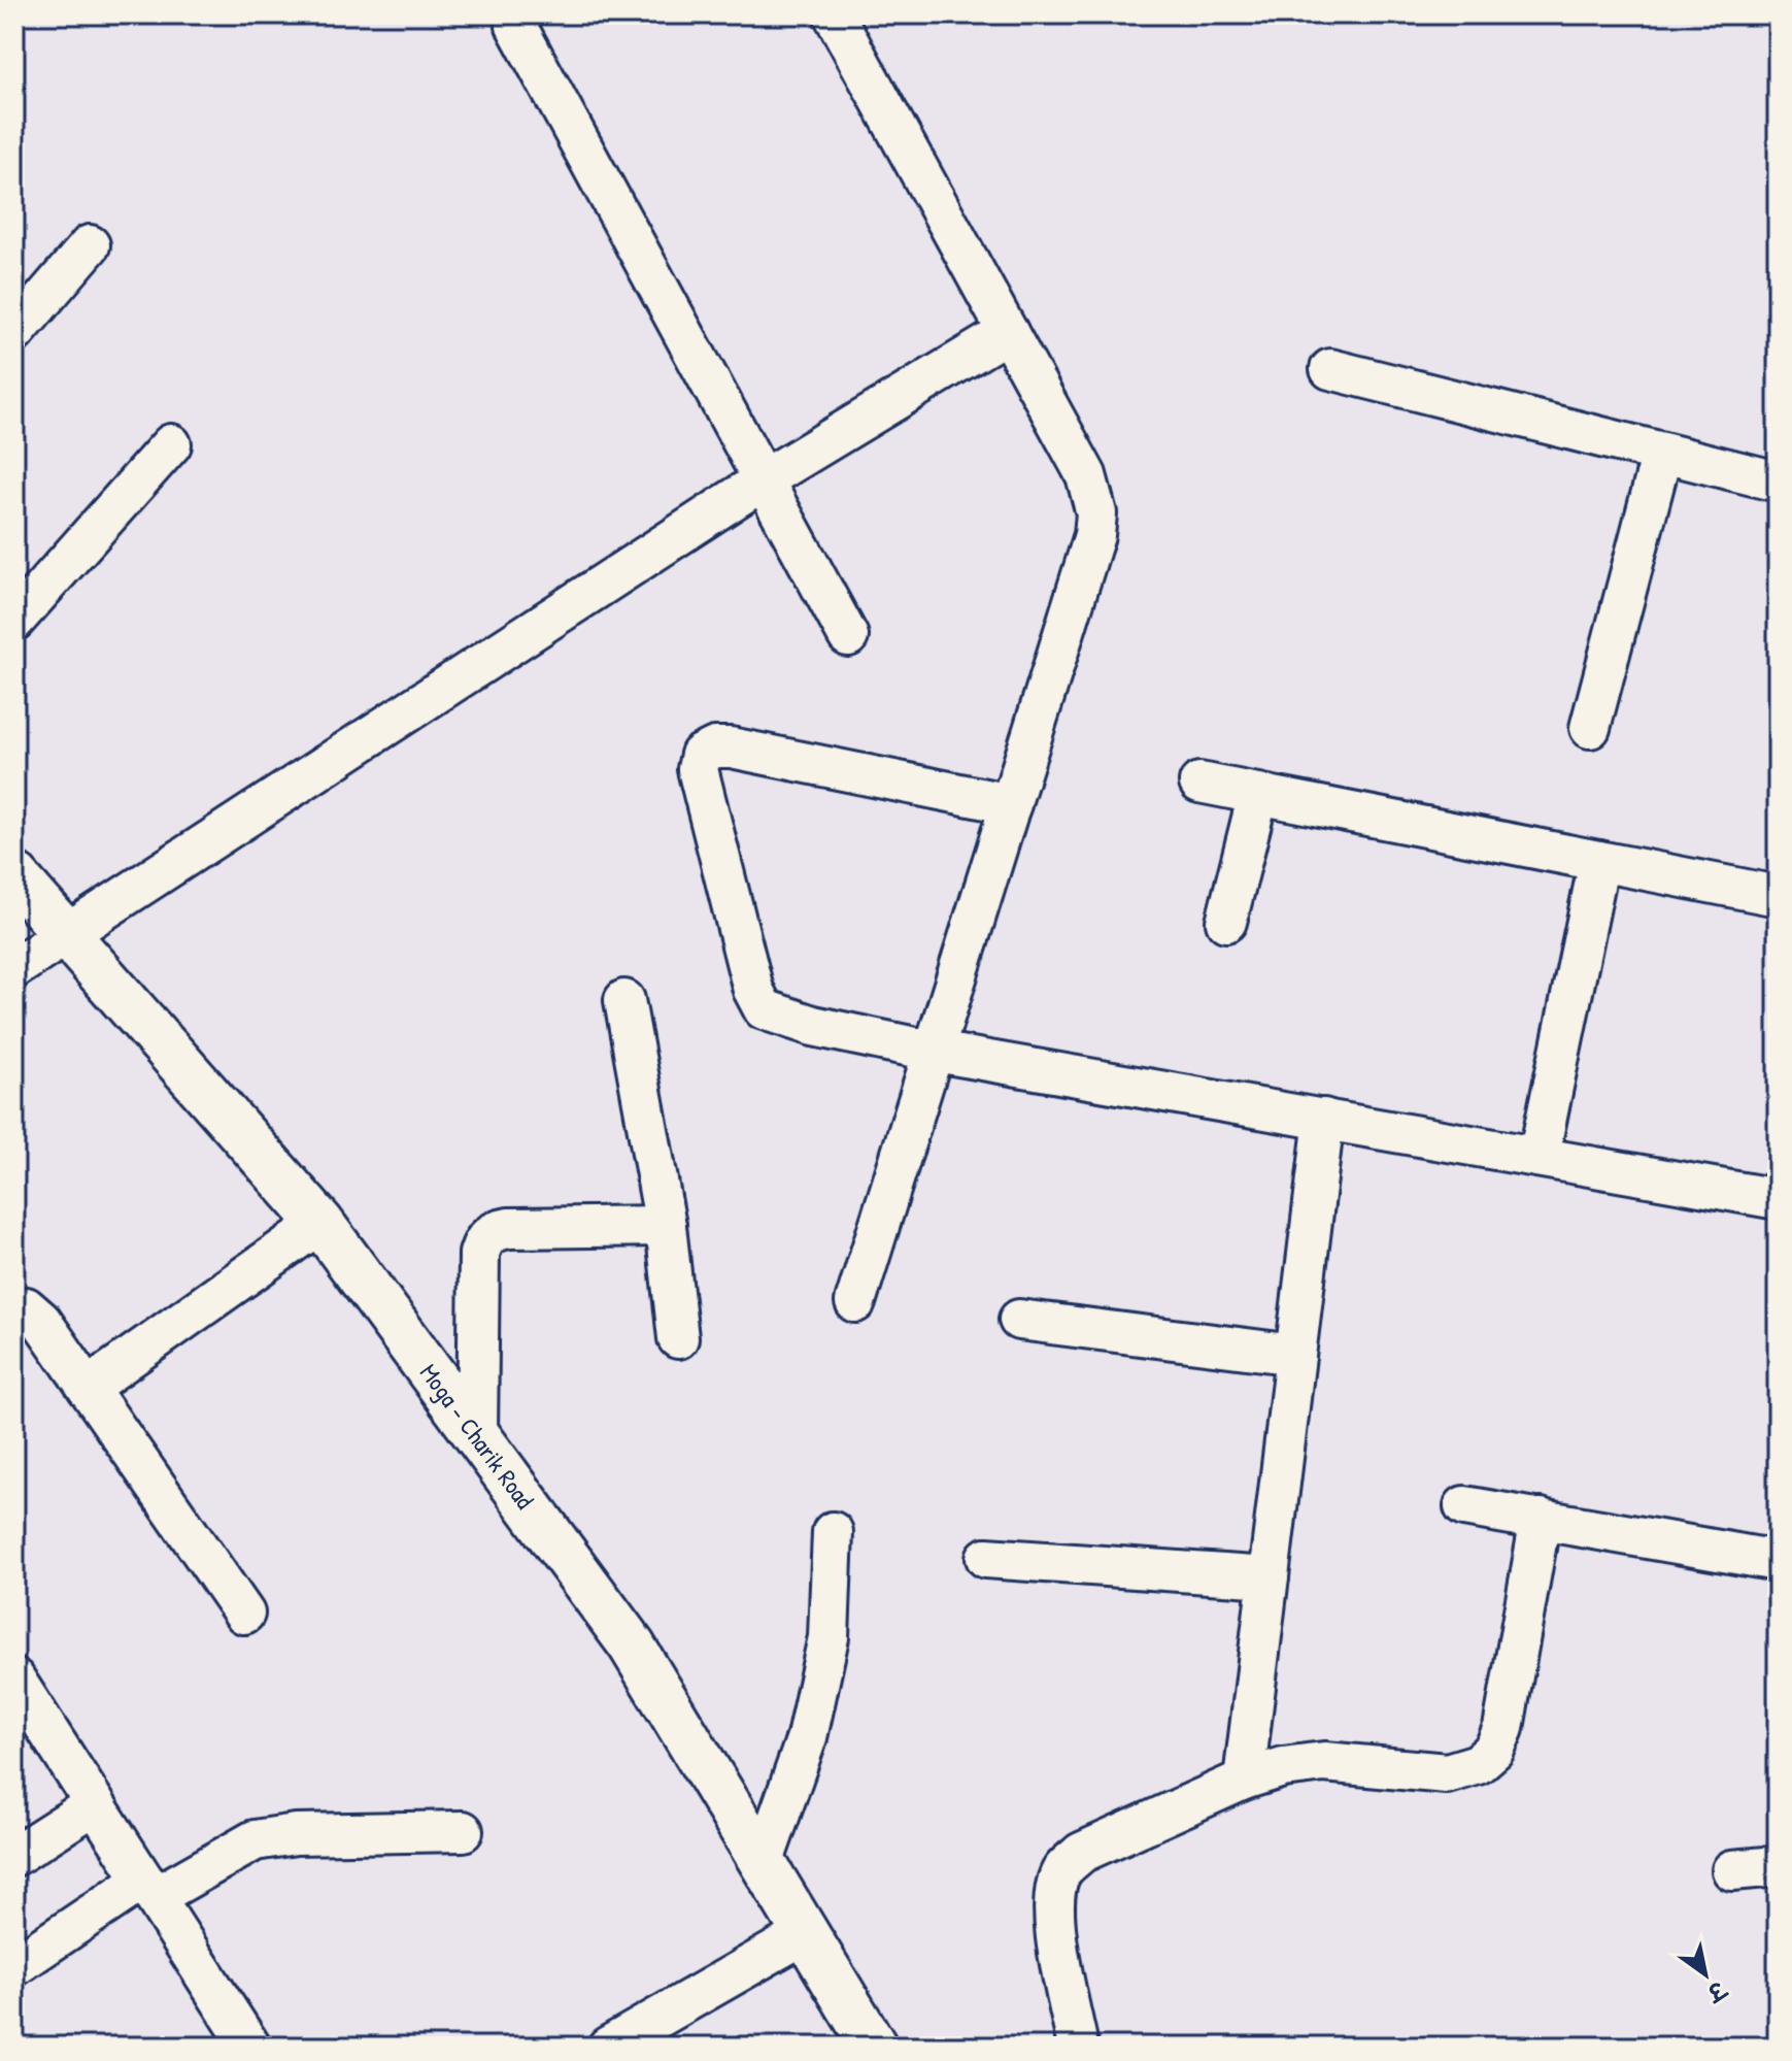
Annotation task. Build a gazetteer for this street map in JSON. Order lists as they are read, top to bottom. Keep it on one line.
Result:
{"streets":{"street":["Moga - Charik Road"]},"north":"bottom right"}
